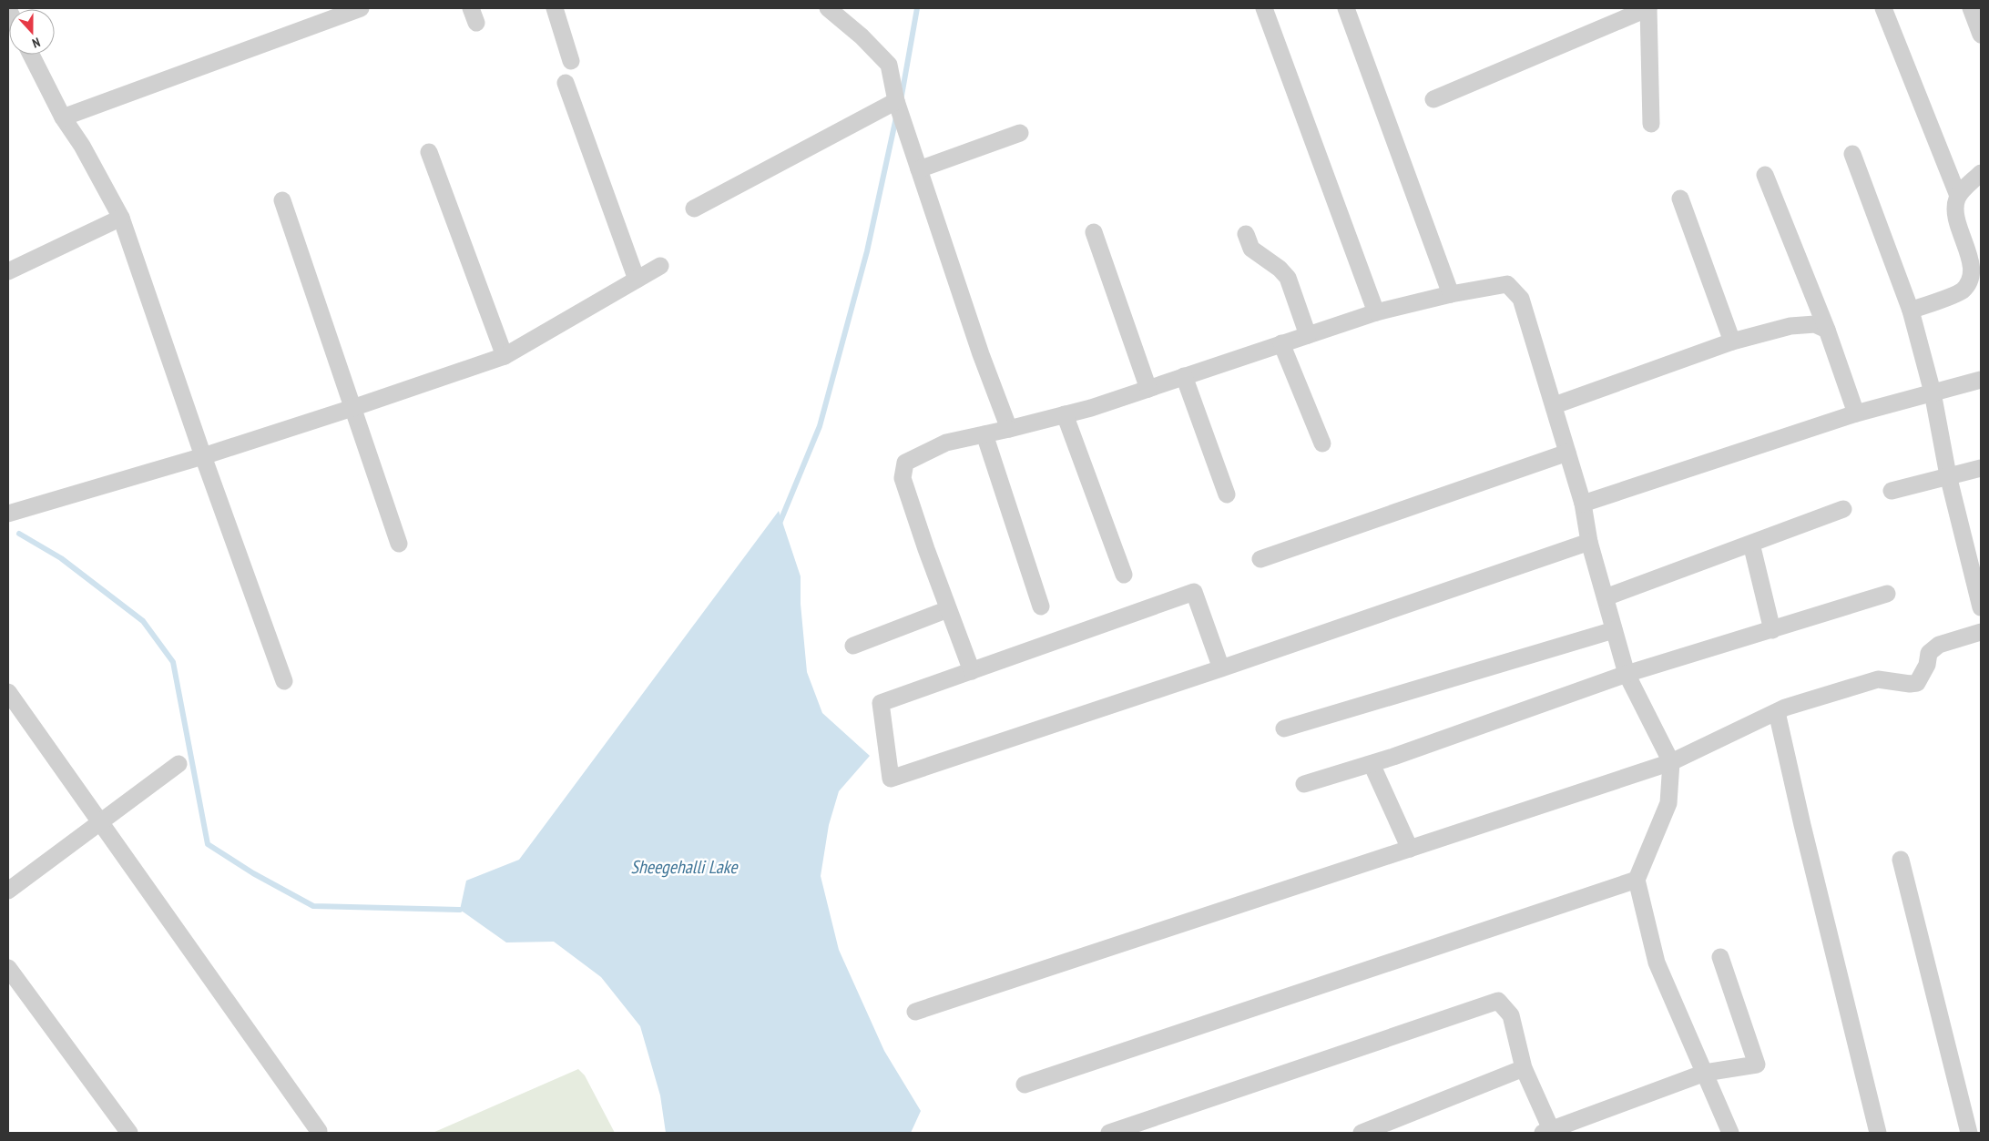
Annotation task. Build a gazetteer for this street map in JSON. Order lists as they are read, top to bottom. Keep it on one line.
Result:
{"water":["Sheegehalli Lake"],"north":"bottom"}
